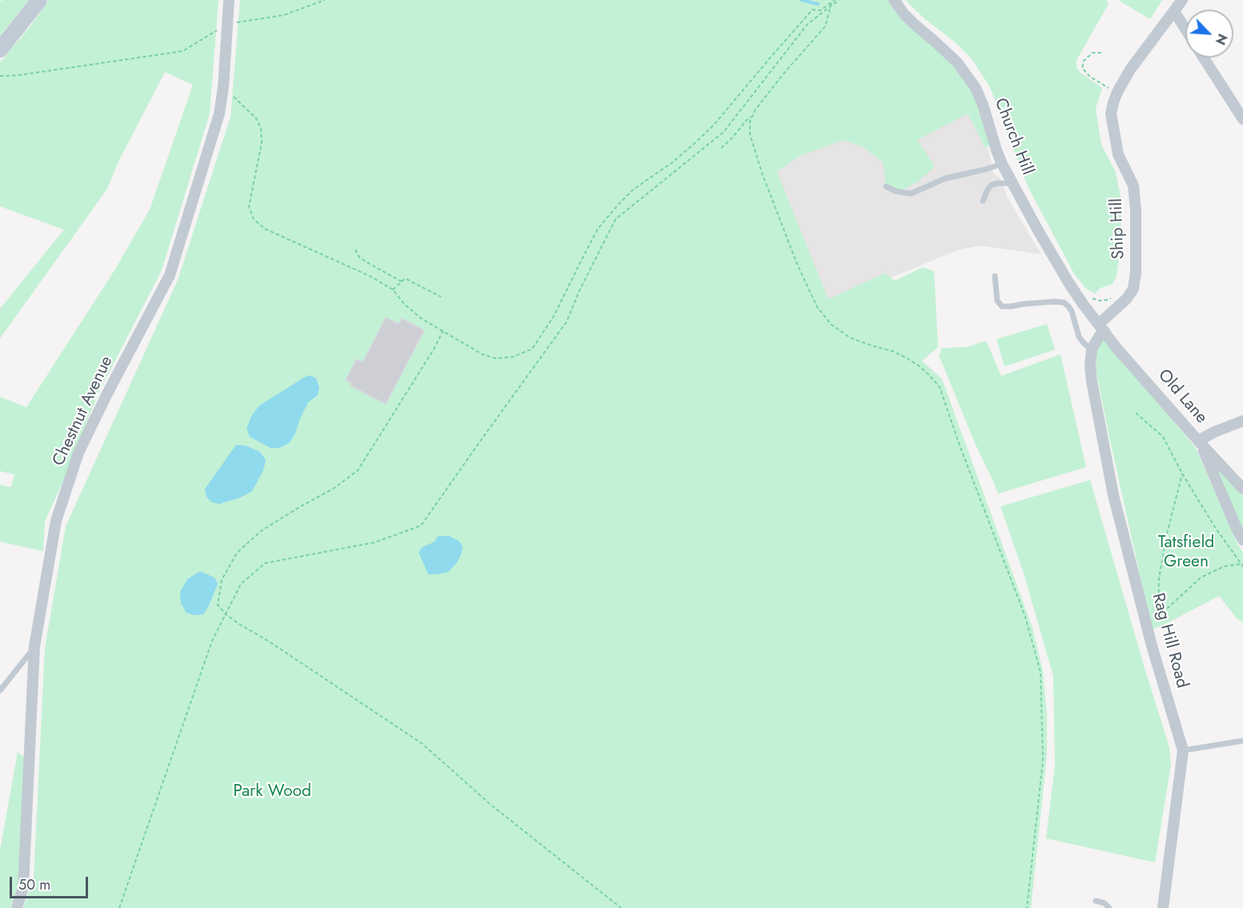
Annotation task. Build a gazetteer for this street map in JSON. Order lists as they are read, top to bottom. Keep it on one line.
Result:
{"streets":{"street":["Church Hill","Ship Hill","Old Lane","Chestnut Avenue","Rag Hill Road"]},"crossings":[["Church Hill","Ship Hill"],["Church Hill","Old Lane"],["Ship Hill","Old Lane"]],"parks":["Tatsfield Green","Park Wood"],"scale_bar":"50 m","north":"bottom right"}
